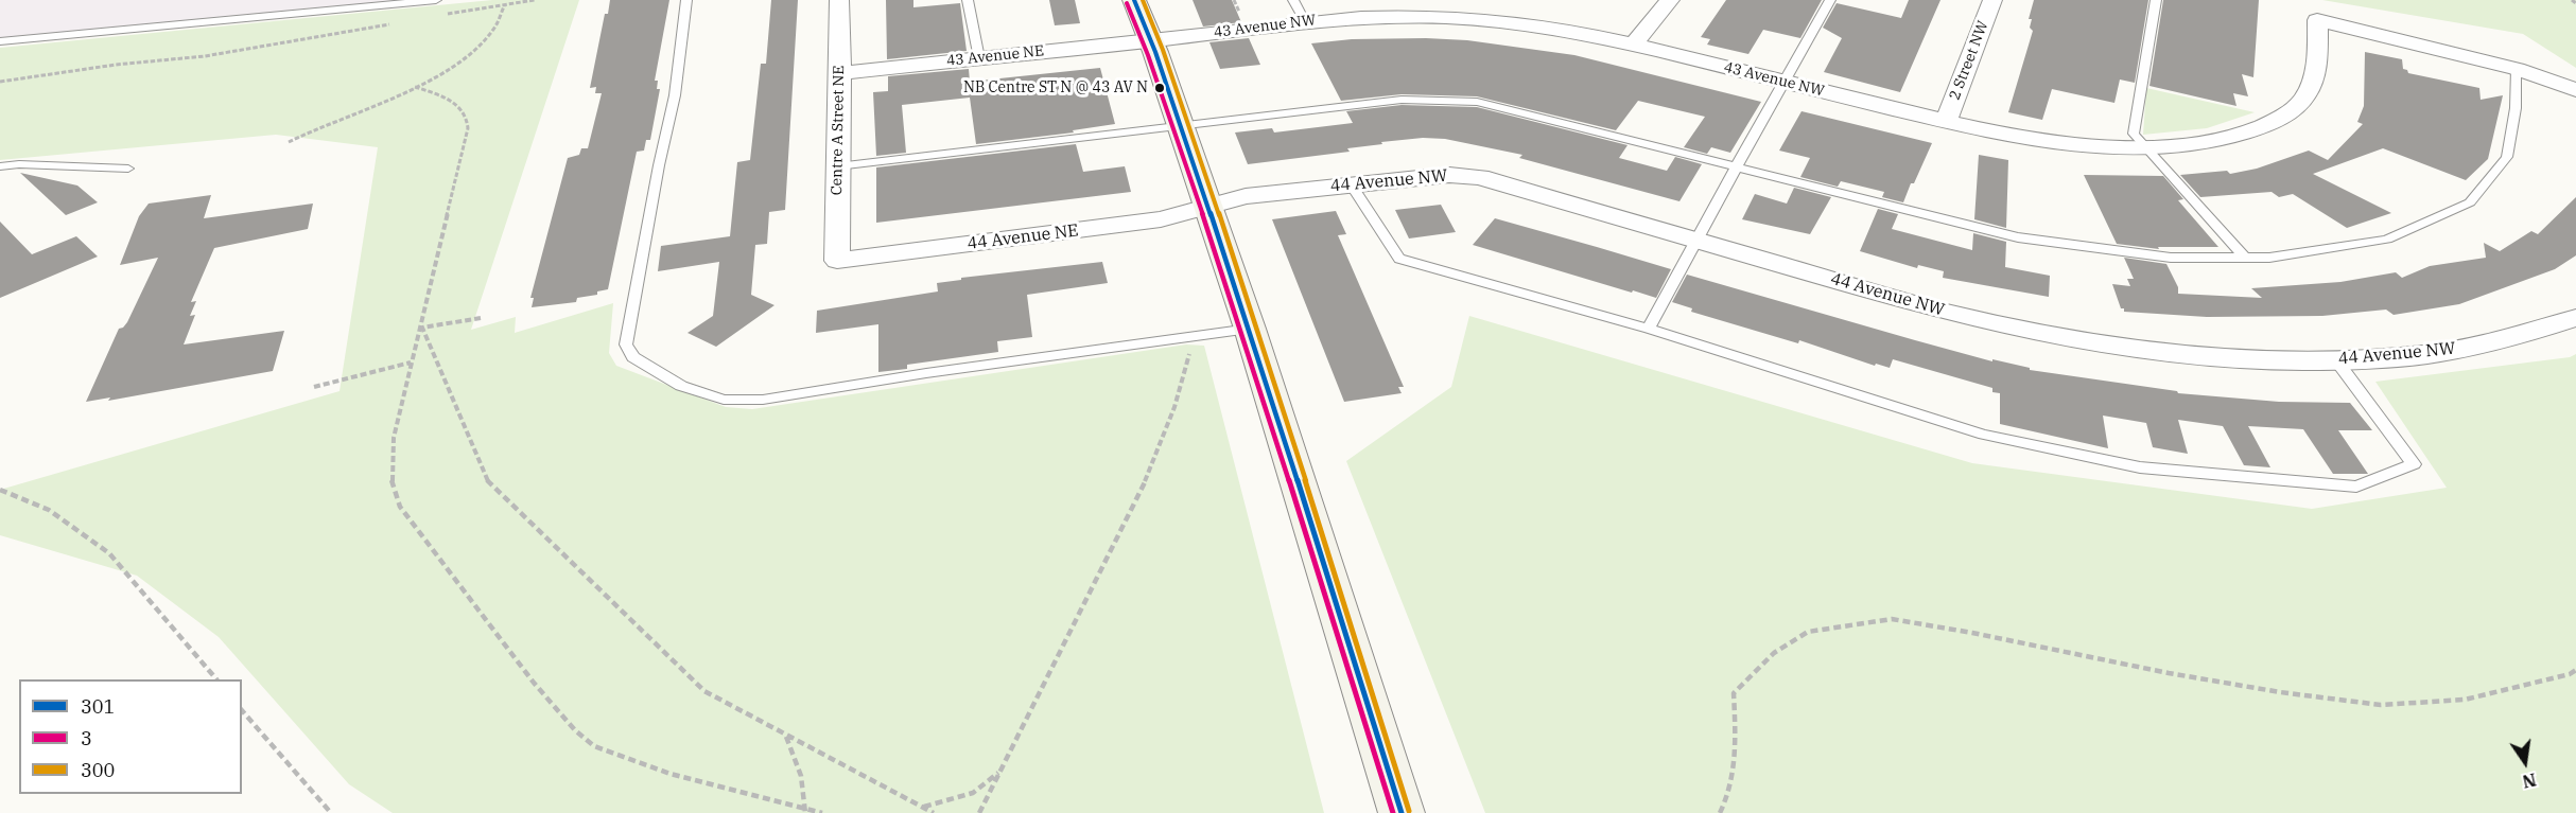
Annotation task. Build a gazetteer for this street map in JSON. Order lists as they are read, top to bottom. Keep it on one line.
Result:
{"streets":{"street":["43 Avenue NW","43 Avenue NE","2 Street NW","Centre A Street NE","44 Avenue NW","44 Avenue NE"]},"crossings":[["43 Avenue NW","43 Avenue NE"],["43 Avenue NW","2 Street NW"],["43 Avenue NE","Centre A Street NE"],["Centre A Street NE","44 Avenue NE"],["44 Avenue NW","44 Avenue NE"]],"places":["NB Centre ST N @ 43 AV N"],"lines":["transit line 301","transit line 300","transit line 3"],"legend":["301","3","300"],"north":"bottom"}
